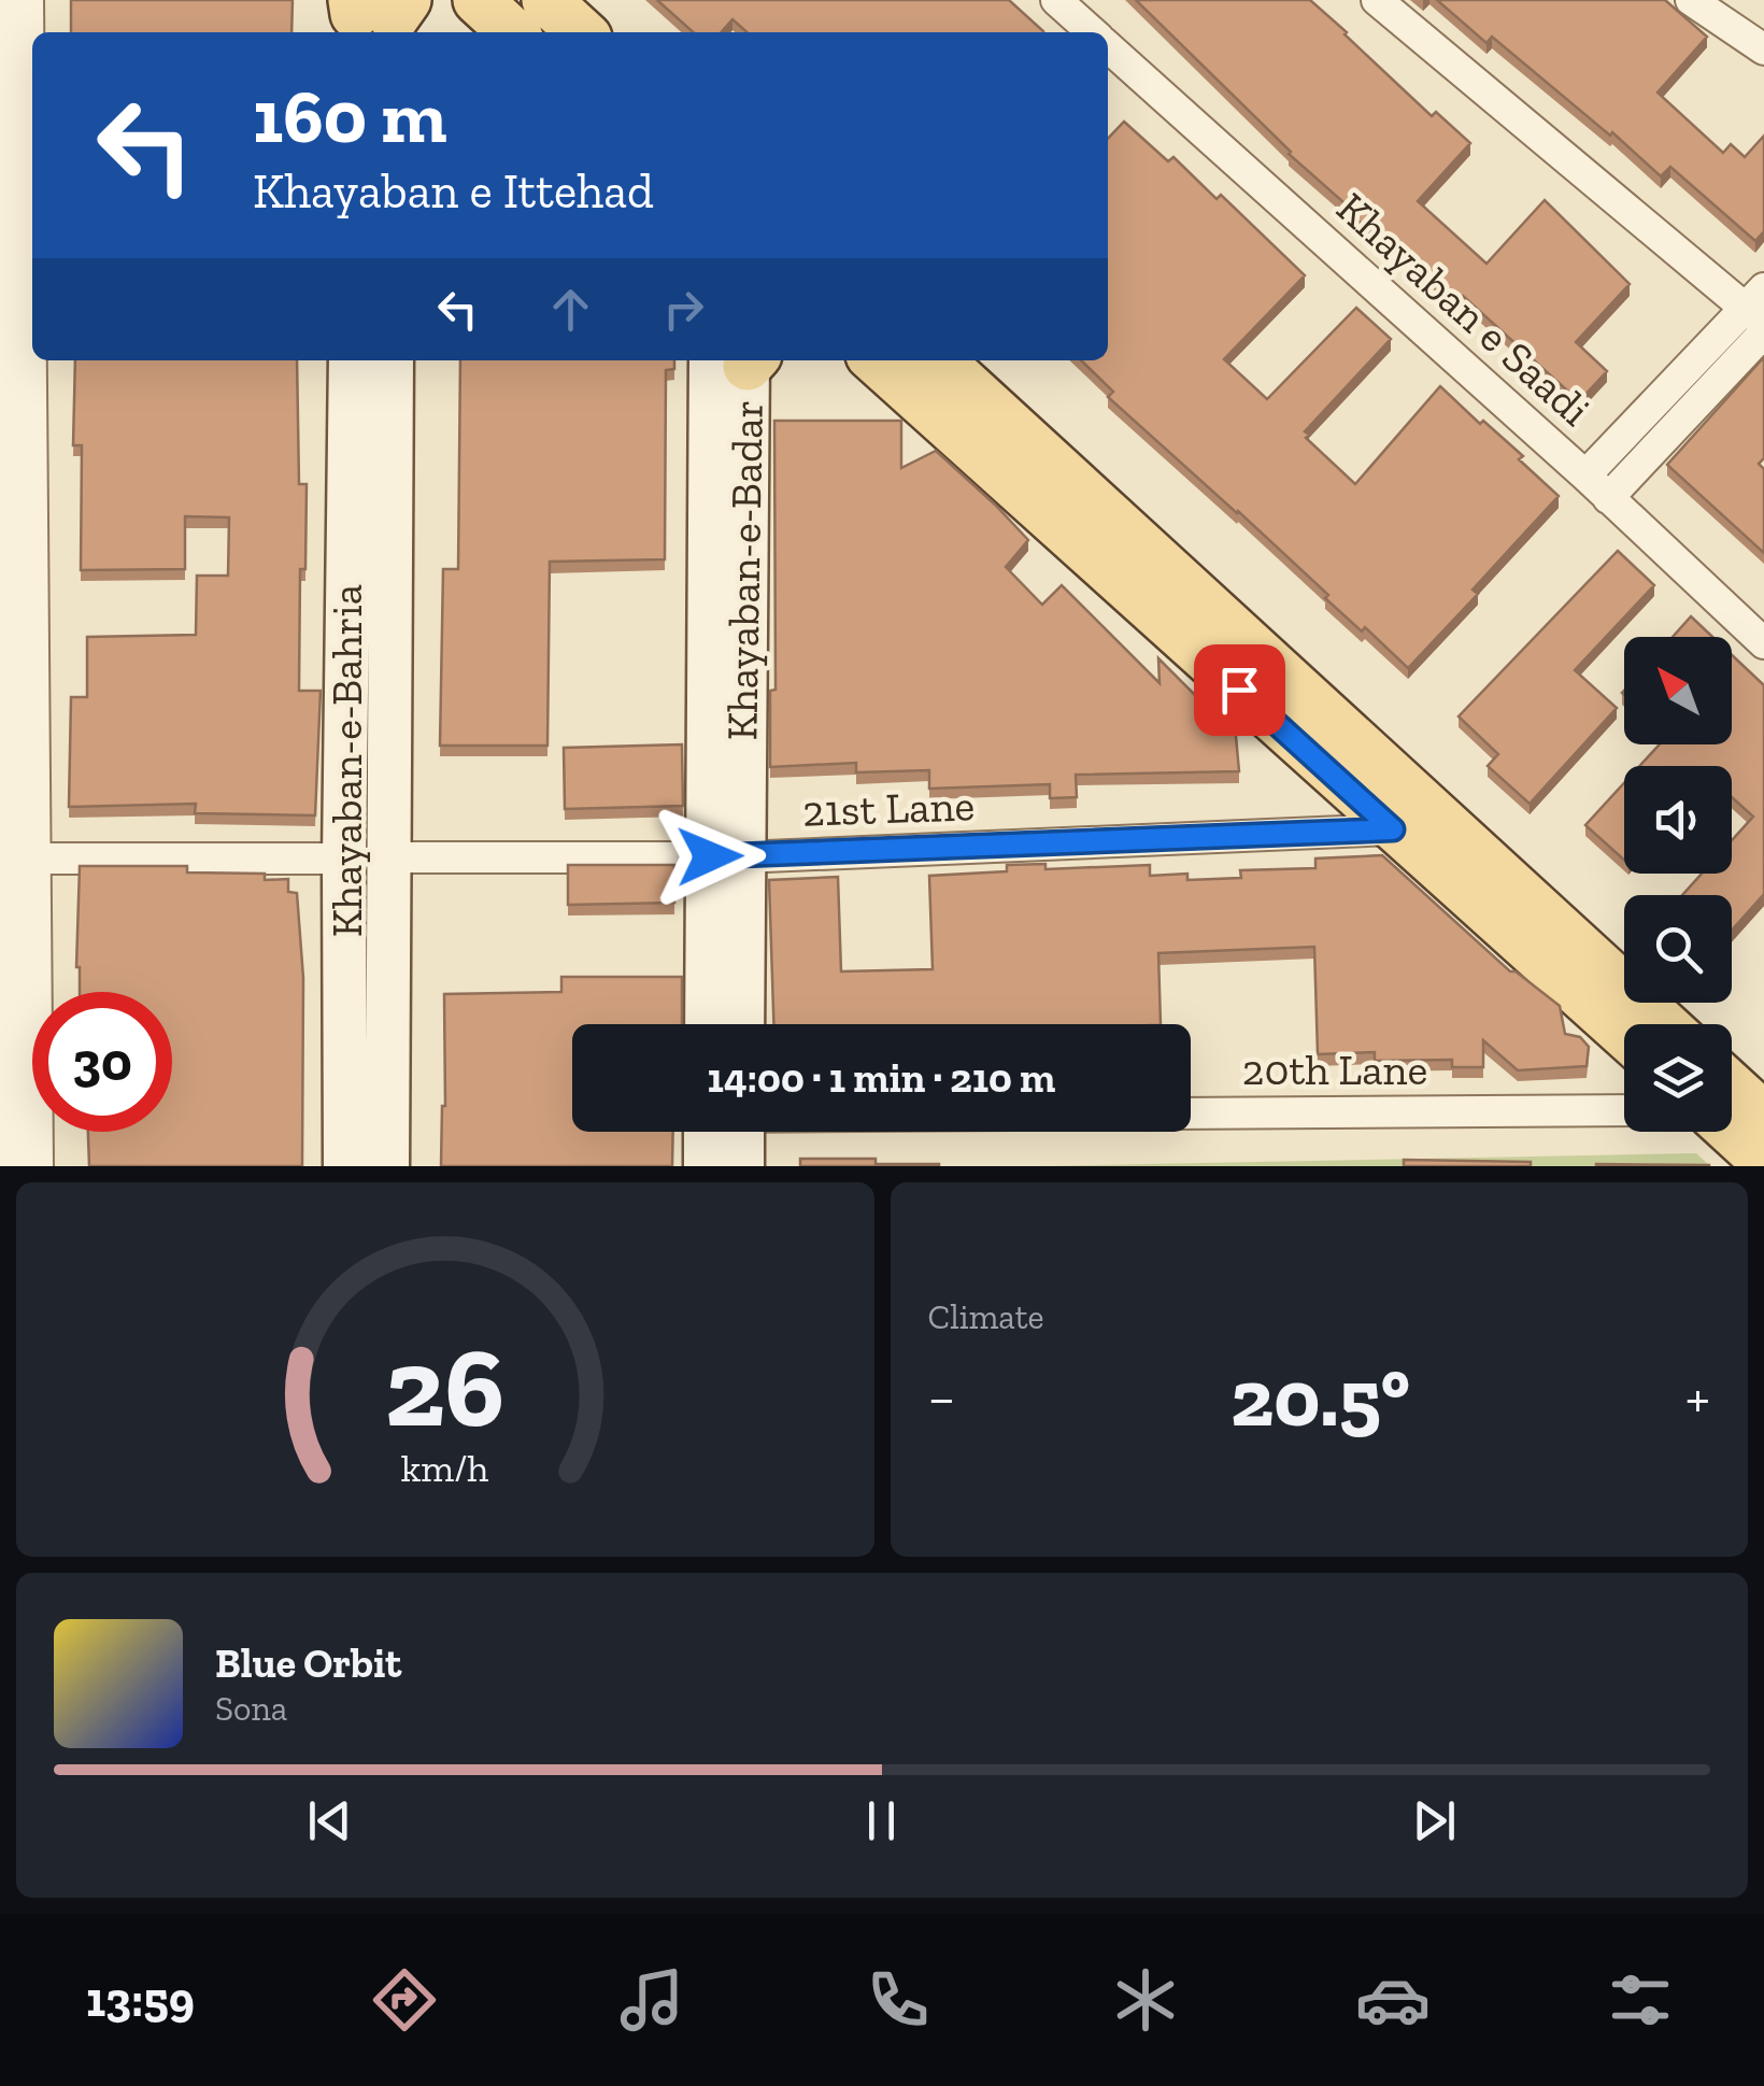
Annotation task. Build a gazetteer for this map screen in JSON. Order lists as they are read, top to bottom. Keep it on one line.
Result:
{"streets":{"main road":["Khayaban-e-Badar","Khayaban-e-Bahria"],"street":["Khayaban e Saadi","21st Lane","20th Lane"]},"crossings":[["Khayaban-e-Badar","21st Lane"],["Khayaban-e-Bahria","21st Lane"]],"north":"top left","page":{"turn":["160 m","Khayaban e Ittehad"],"limit":"30","trip":"14:00 · 1 min · 210 m","tile":"Climate","heat":["−","20.5°","+"],"song":["Blue Orbit","Sona"],"tabs":"13:59","gauge":["26","km/h"]}}
